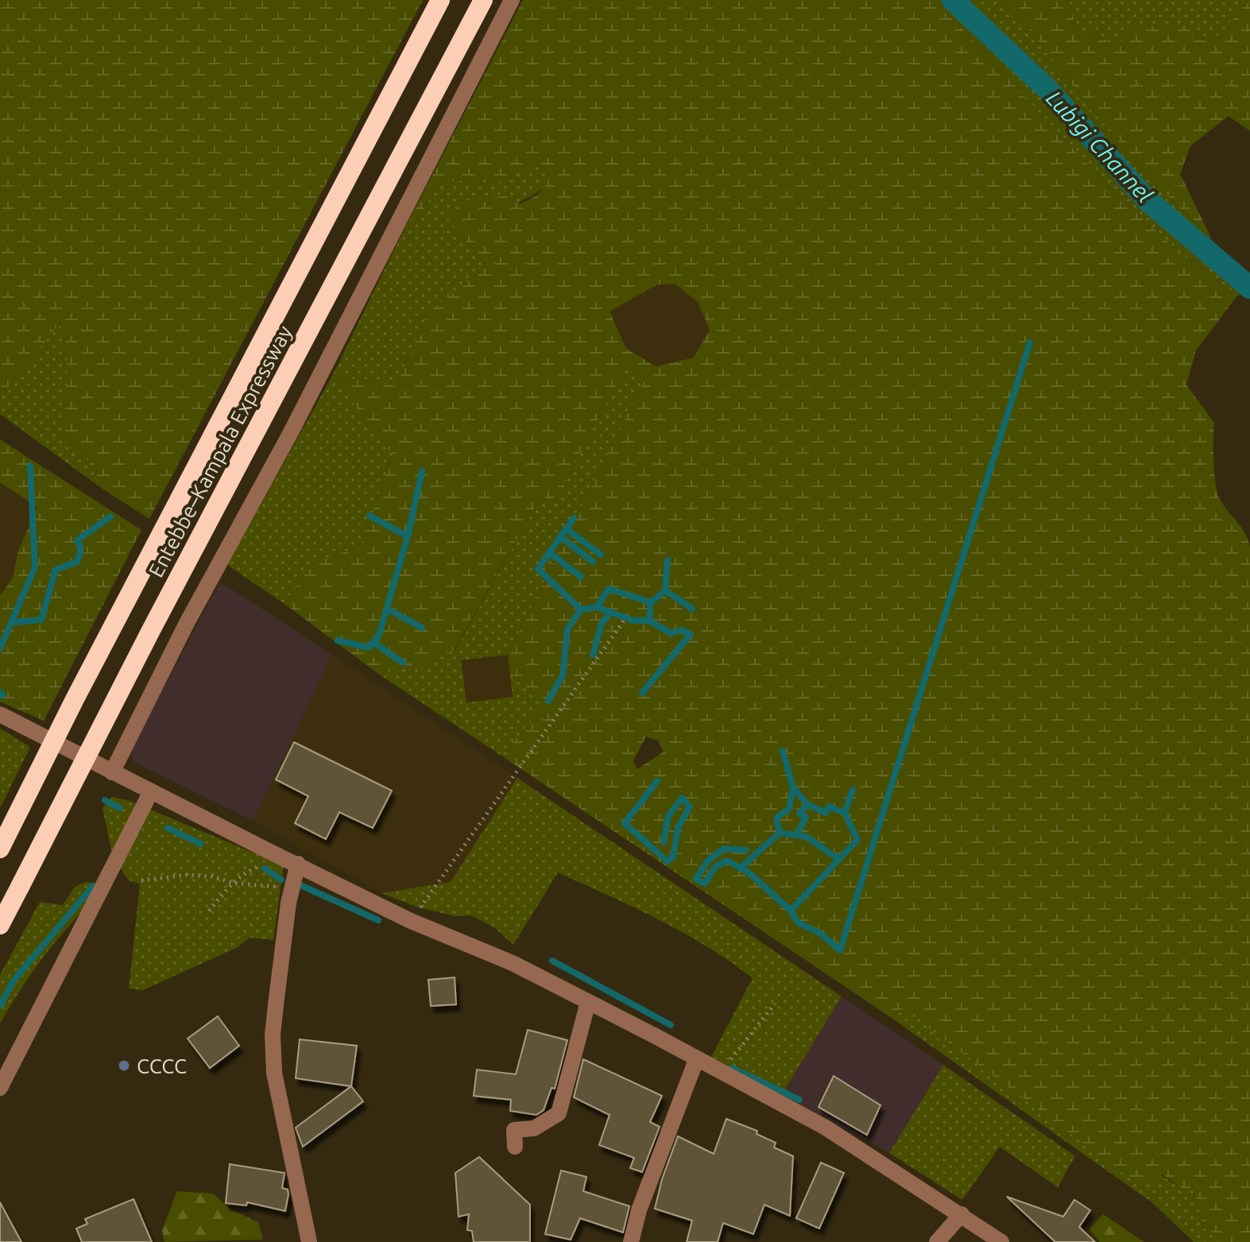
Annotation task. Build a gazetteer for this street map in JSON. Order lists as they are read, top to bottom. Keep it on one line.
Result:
{"streets":{"highway":["Entebbe–Kampala Expressway"]},"water":["Lubigi Channel"],"places":["CCCC"]}
